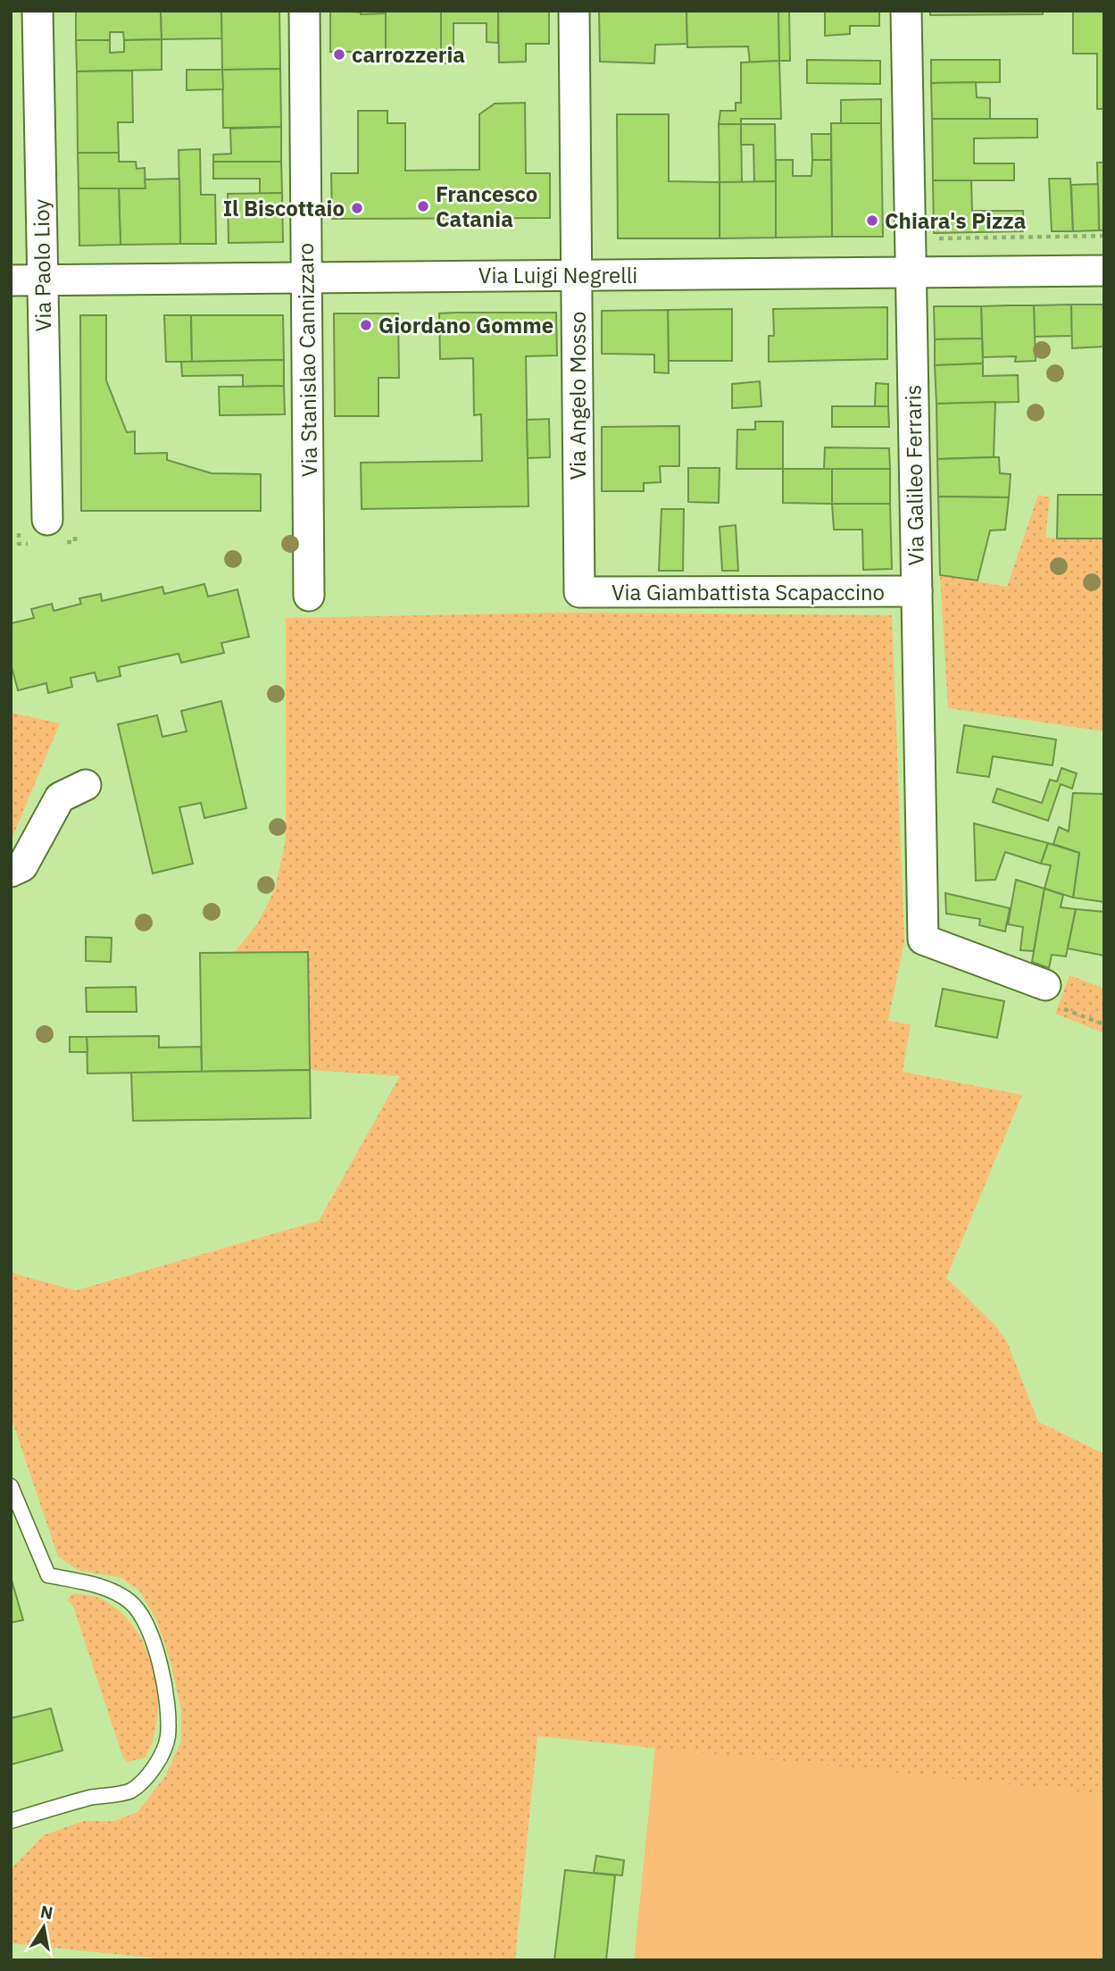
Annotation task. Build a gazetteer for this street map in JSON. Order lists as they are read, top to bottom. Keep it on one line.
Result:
{"streets":{"street":["Via Paolo Lioy","Via Luigi Negrelli","Via Stanislao Cannizzaro","Via Angelo Mosso","Via Galileo Ferraris","Via Giambattista Scapaccino"]},"crossings":[["Via Paolo Lioy","Via Luigi Negrelli"],["Via Luigi Negrelli","Via Stanislao Cannizzaro"],["Via Luigi Negrelli","Via Angelo Mosso"],["Via Luigi Negrelli","Via Galileo Ferraris"],["Via Angelo Mosso","Via Giambattista Scapaccino"],["Via Galileo Ferraris","Via Giambattista Scapaccino"]],"places":["carrozzeria","Francesco Catania","Il Biscottaio","Chiara's Pizza","Giordano Gomme"],"north":"top"}
